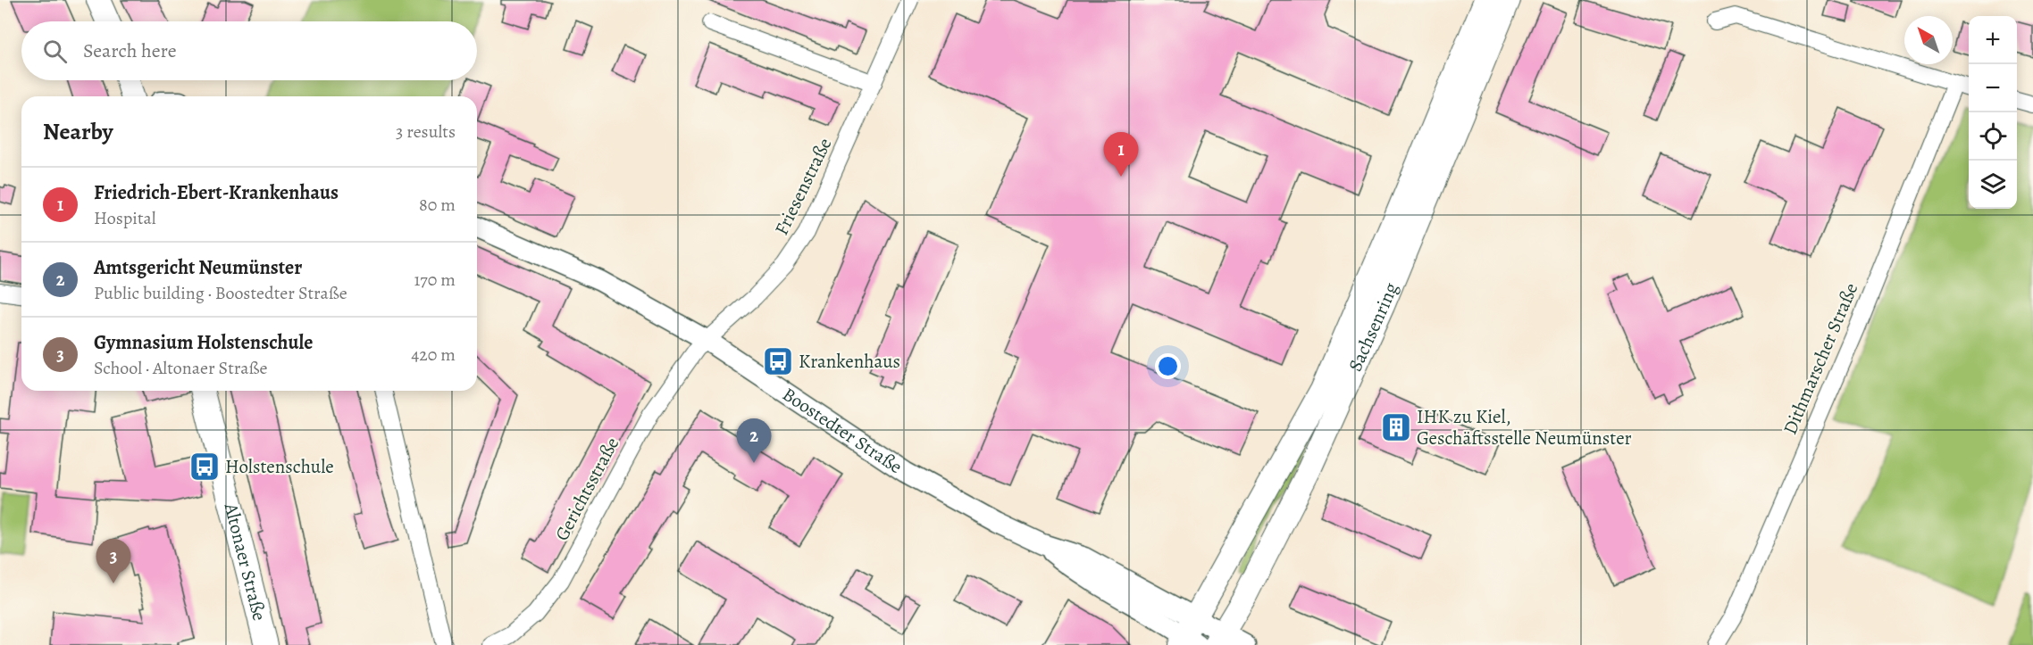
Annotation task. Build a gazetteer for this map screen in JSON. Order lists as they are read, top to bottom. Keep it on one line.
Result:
{"streets":{"main road":["Sachsenring","Altonaer Straße"],"street":["Friesenstraße","Dithmarscher Straße","Boostedter Straße","Gerichtsstraße"]},"crossings":[["Friesenstraße","Boostedter Straße"],["Friesenstraße","Gerichtsstraße"],["Sachsenring","Boostedter Straße"],["Boostedter Straße","Gerichtsstraße"]],"places":{"bus stop":["Krankenhaus","Holstenschule"],"building":["IHK zu Kiel, Geschäftsstelle Neumünster"]},"north":"top left","page":{"map_buttons":["+","−"],"search":"Search here","heading":["Nearby","3 results"],"pins":["1","2","3"],"list":[{"mark":"1","name":"Friedrich-Ebert-Krankenhaus","note":"Hospital","value":"80 m"},{"mark":"2","name":"Amtsgericht Neumünster","note":"Public building · Boostedter Straße","value":"170 m"},{"mark":"3","name":"Gymnasium Holstenschule","note":"School · Altonaer Straße","value":"420 m"}]}}
